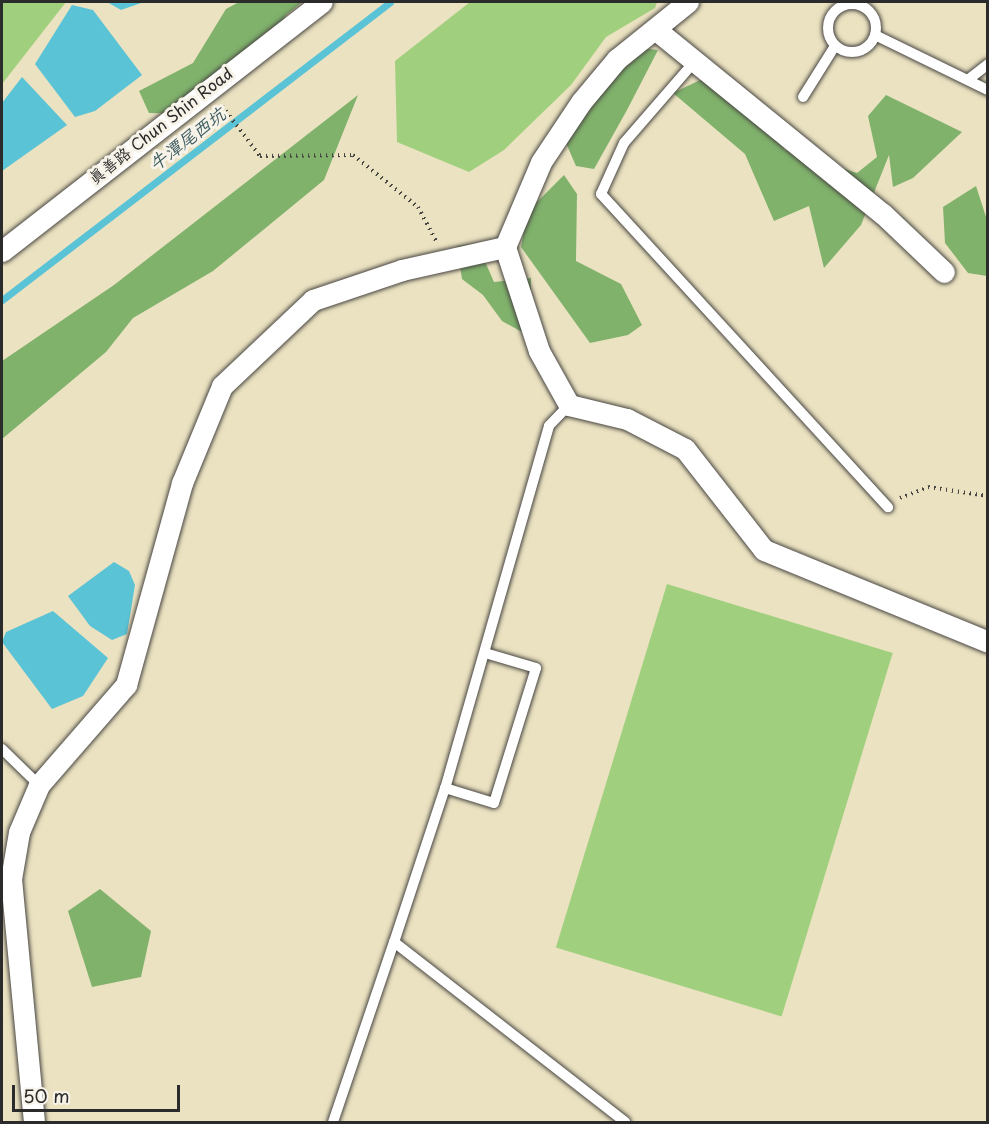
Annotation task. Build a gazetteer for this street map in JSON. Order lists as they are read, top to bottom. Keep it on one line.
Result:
{"streets":{"street":["真善路 Chun Shin Road"]},"water":["牛潭尾西坑"],"scale_bar":"50 m"}
